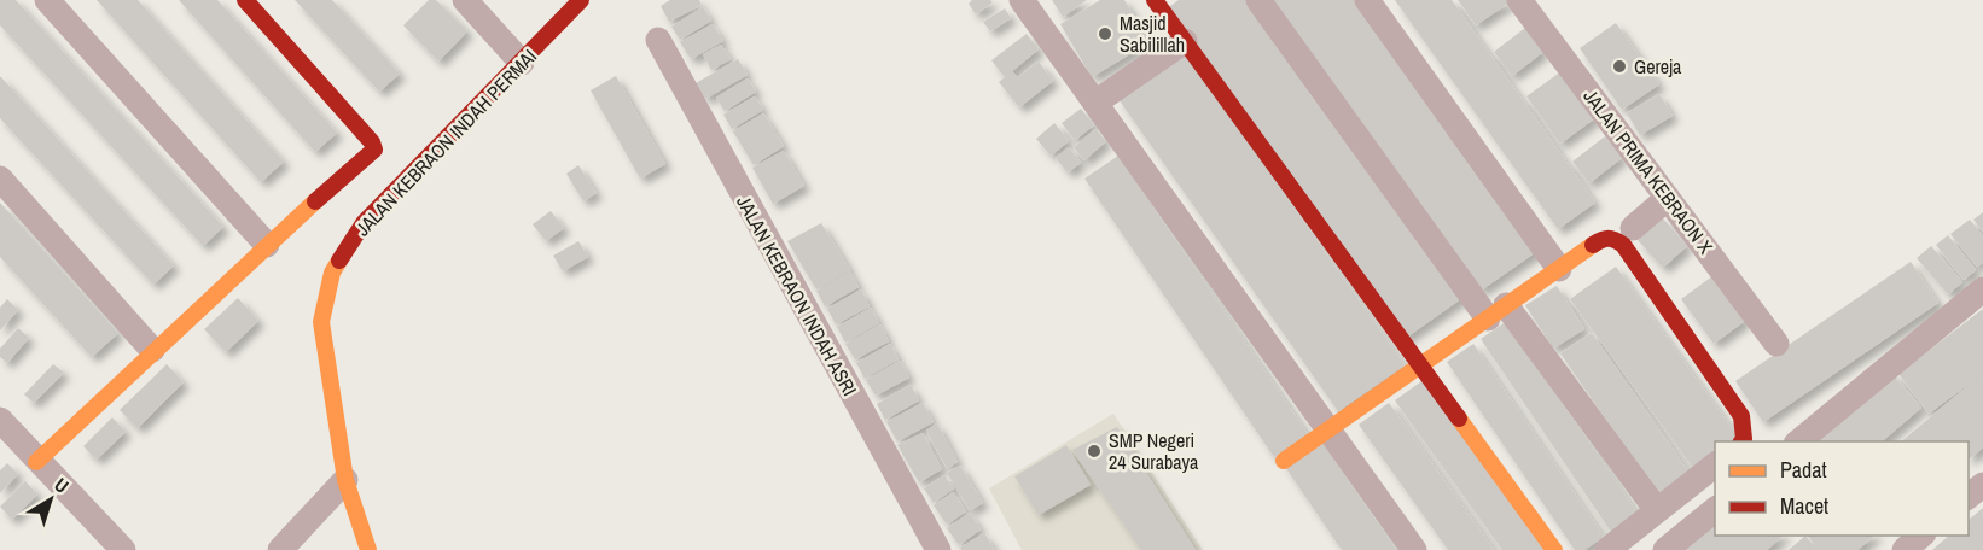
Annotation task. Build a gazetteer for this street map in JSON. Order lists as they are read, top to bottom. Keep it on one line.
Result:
{"streets":{"street":["JALAN KEBRAON INDAH PERMAI","JALAN PRIMA KEBRAON X","JALAN KEBRAON INDAH ASRI"]},"places":["Masjid Sabilillah","Gereja","SMP Negeri 24 Surabaya"],"legend":["Padat","Macet"],"north":"top right"}
